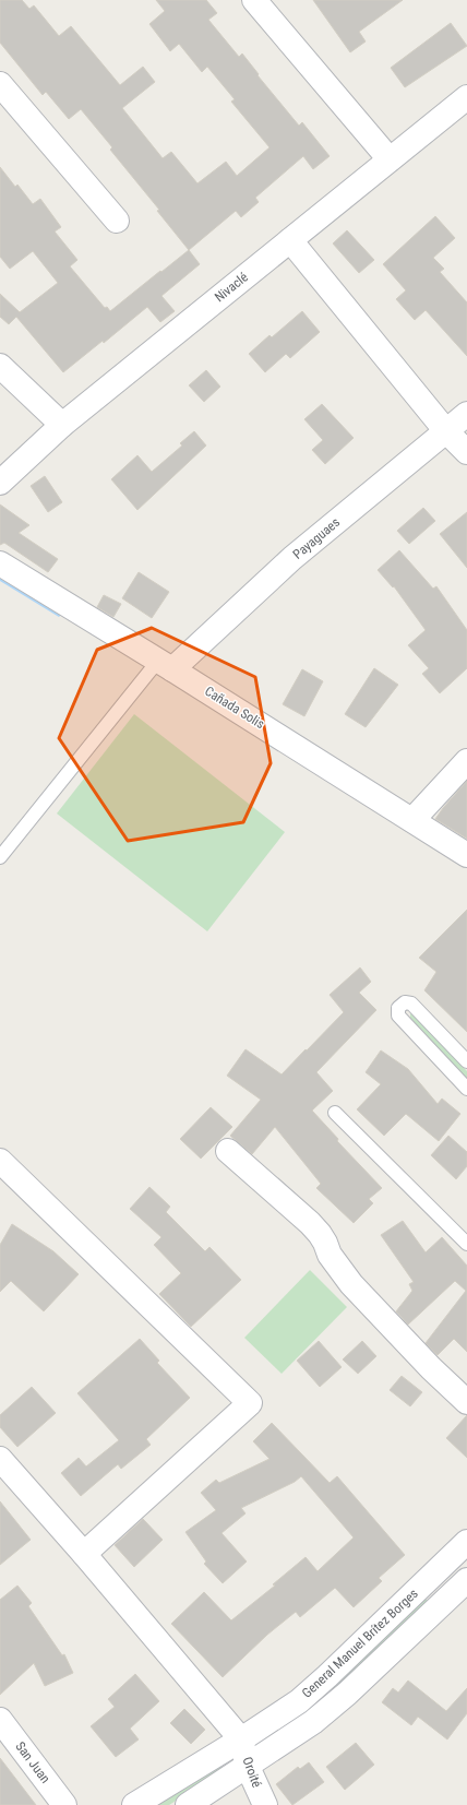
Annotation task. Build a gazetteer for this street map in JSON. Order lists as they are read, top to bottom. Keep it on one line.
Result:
{"streets":{"street":["Nivaclé","Payaguaes","Cañada Solis","General Manuel Brítez Borges","San Juan","Oroité"]},"crossings":[["Payaguaes","Cañada Solis"],["General Manuel Brítez Borges","Oroité"]]}
